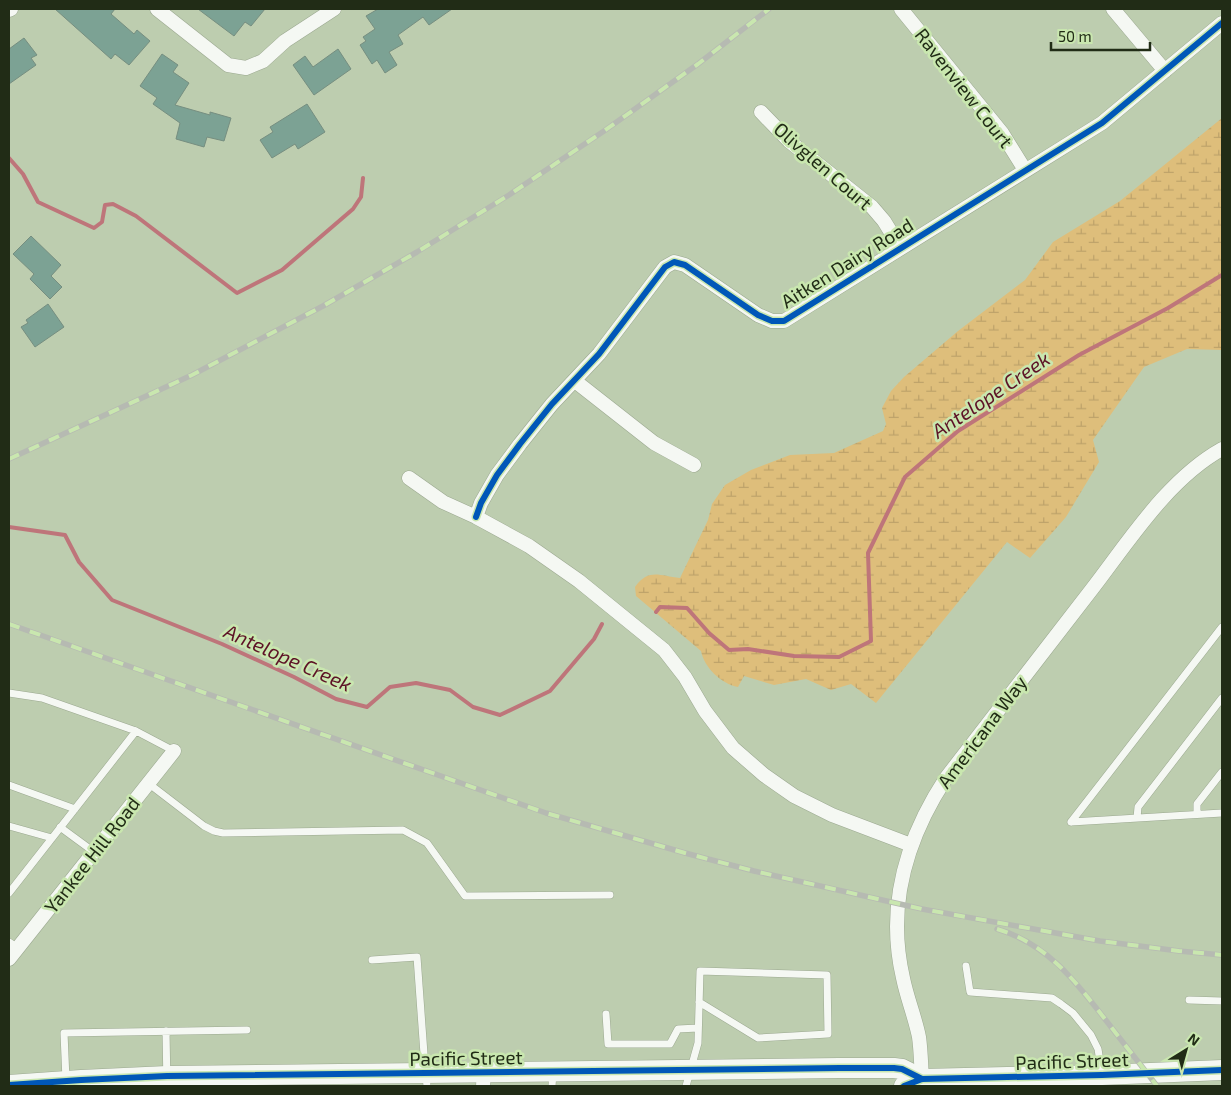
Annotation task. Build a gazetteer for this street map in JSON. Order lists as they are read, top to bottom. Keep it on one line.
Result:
{"streets":{"main road":["Pacific Street"],"street":["Ravenview Court","Olivglen Court","Aitken Dairy Road","Americana Way","Yankee Hill Road"]},"crossings":[["Ravenview Court","Aitken Dairy Road"],["Olivglen Court","Aitken Dairy Road"],["Americana Way","Pacific Street"]],"water":["Antelope Creek"],"scale_bar":"50 m","north":"top right"}
